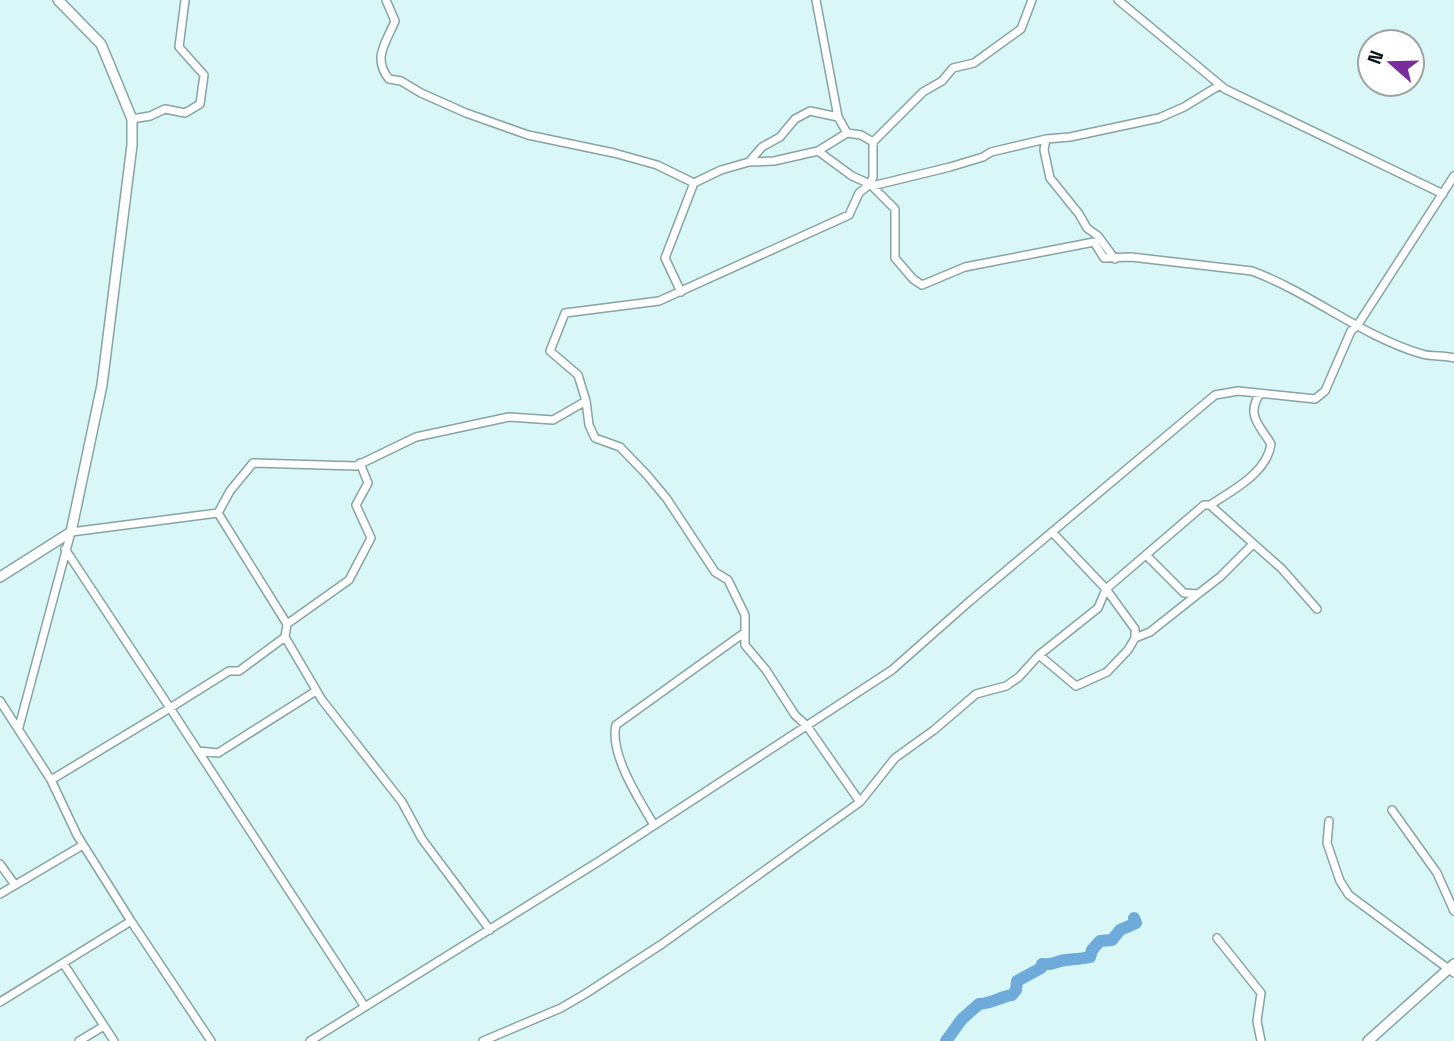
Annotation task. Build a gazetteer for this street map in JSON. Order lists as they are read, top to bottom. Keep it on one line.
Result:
{"north":"left"}
